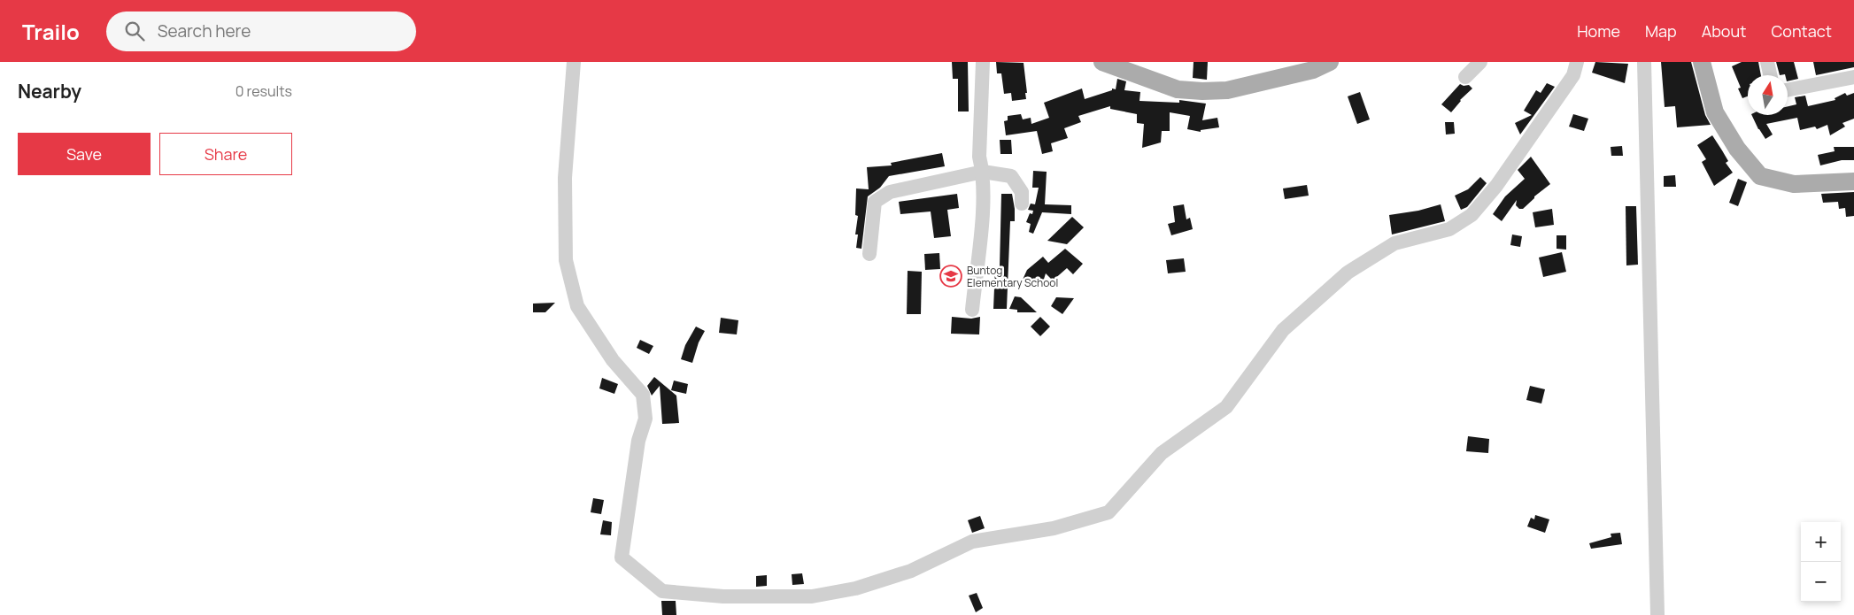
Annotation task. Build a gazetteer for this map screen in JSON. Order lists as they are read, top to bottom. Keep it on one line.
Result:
{"places":{"school or university":["Buntog Elementary School"]},"north":"top","page":{"header":"Trailo","search":"Search here","nav":["Home","Map","About","Contact"],"heading":["Nearby","0 results"],"buttons":["Save","Share"],"map_buttons":["+","−"]}}
